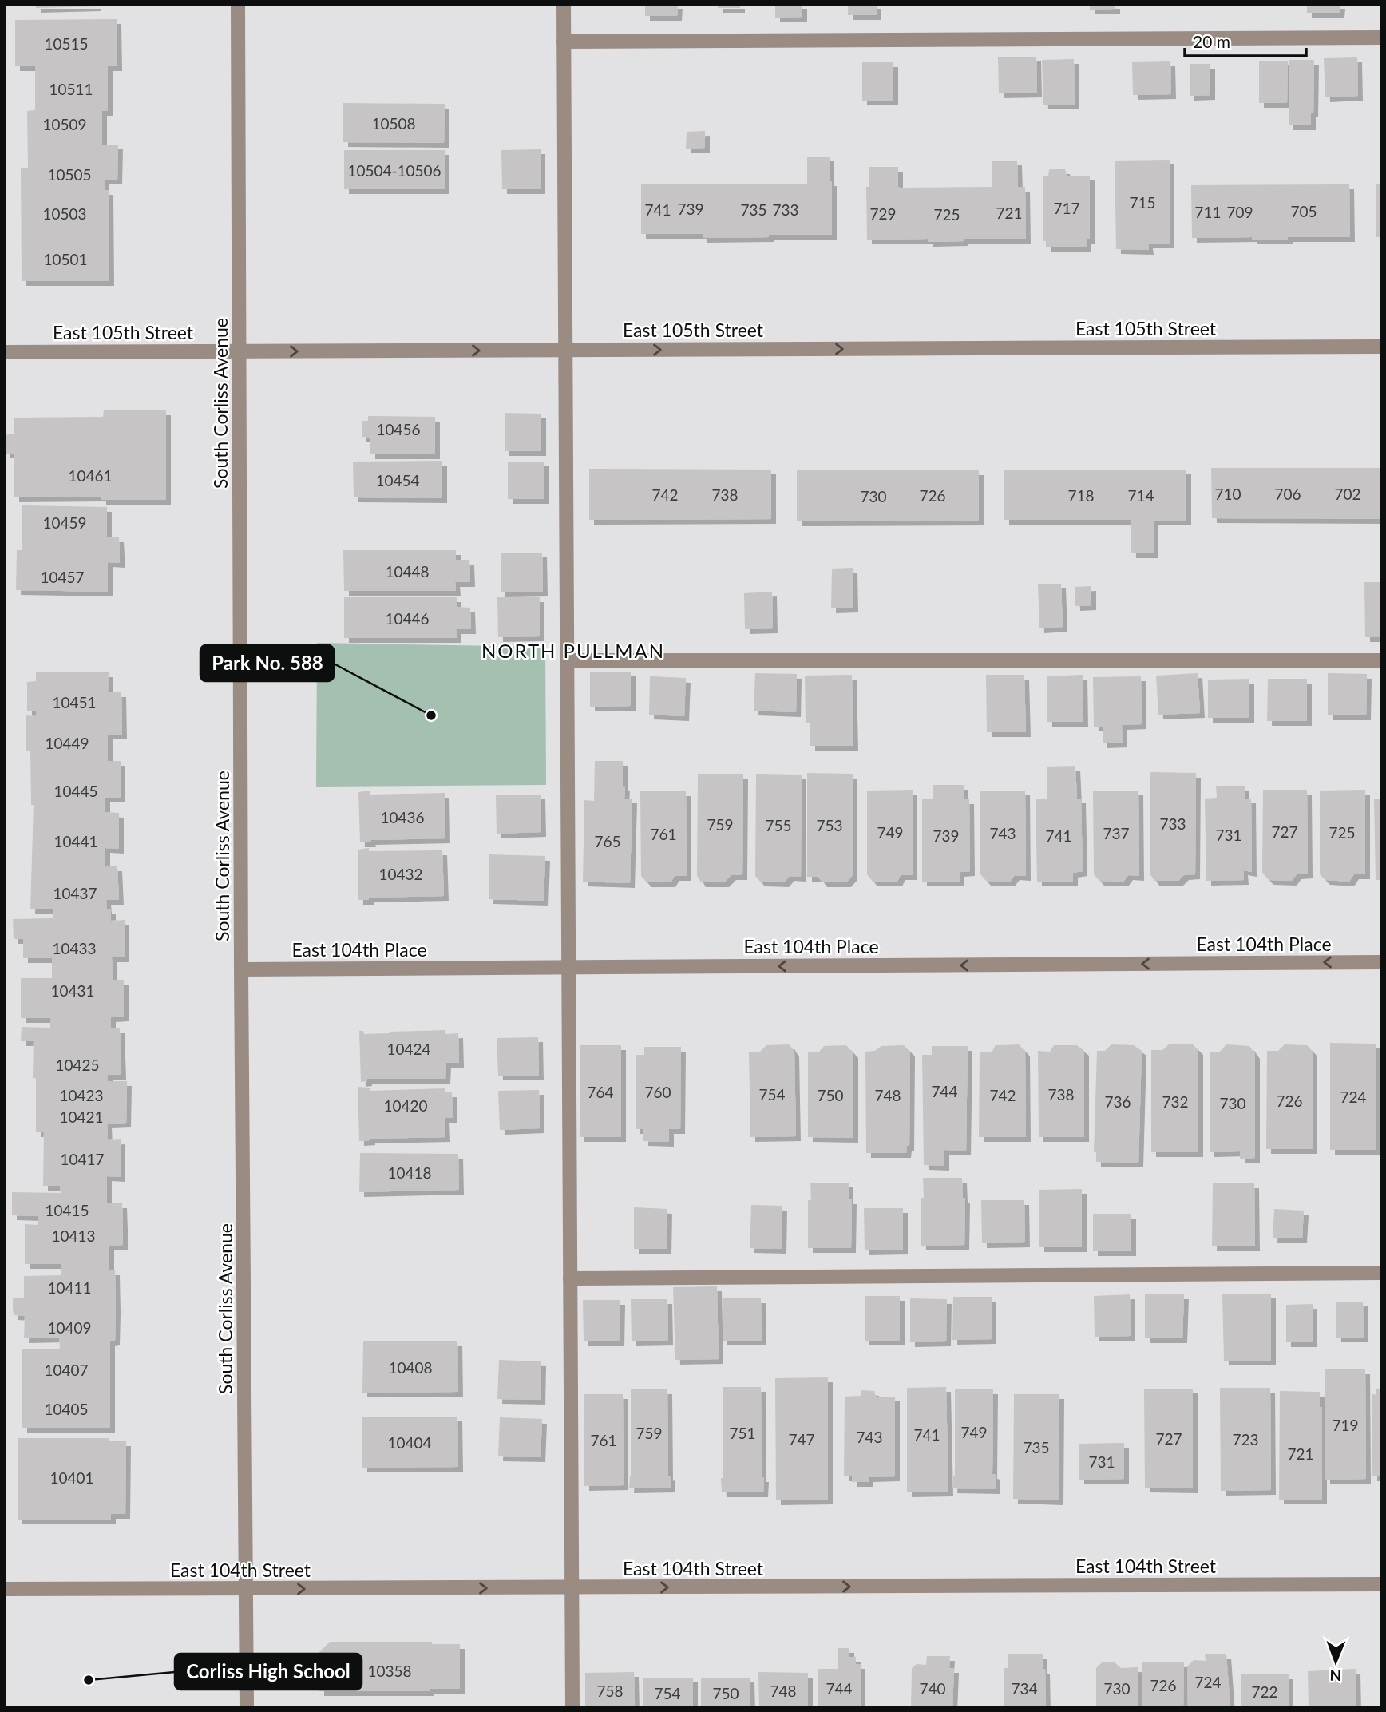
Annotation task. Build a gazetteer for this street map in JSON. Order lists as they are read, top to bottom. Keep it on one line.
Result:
{"streets":{"street":["East 105th Street","South Corliss Avenue","East 104th Place","East 104th Street"]},"crossings":[["East 105th Street","South Corliss Avenue"],["South Corliss Avenue","East 104th Place"],["South Corliss Avenue","East 104th Street"]],"one_way":["East 105th Street","East 104th Place","East 104th Street"],"districts":["NORTH PULLMAN"],"places":["Park No. 588","Corliss High School"],"house_numbers":["10515","10511","10508","10509","10504-10506","10505","715","717","739","741","735","733","705","711","709","721","10503","729","725","10501","10456","10461","10454","710","706","702","742","738","726","718","714","730","10459","10448","10457","10446","10451","10449","10445","10436","733","759","755","753","727","749","725","743","737","761","731","739","741","10441","765","10432","10437","10433","10431","10424","10425","744","764","760","754","738","10423","750","748","742","724","726","736","732","730","10420","10421","10417","10418","10415","10413","10411","10409","10408","10407","10405","719","749","759","751","741","743","727","747","723","761","10404","735","721","731","10401","10358","724","726","744","740","734","730","758","748","722","754","750"],"scale_bar":"20 m","north":"bottom"}
